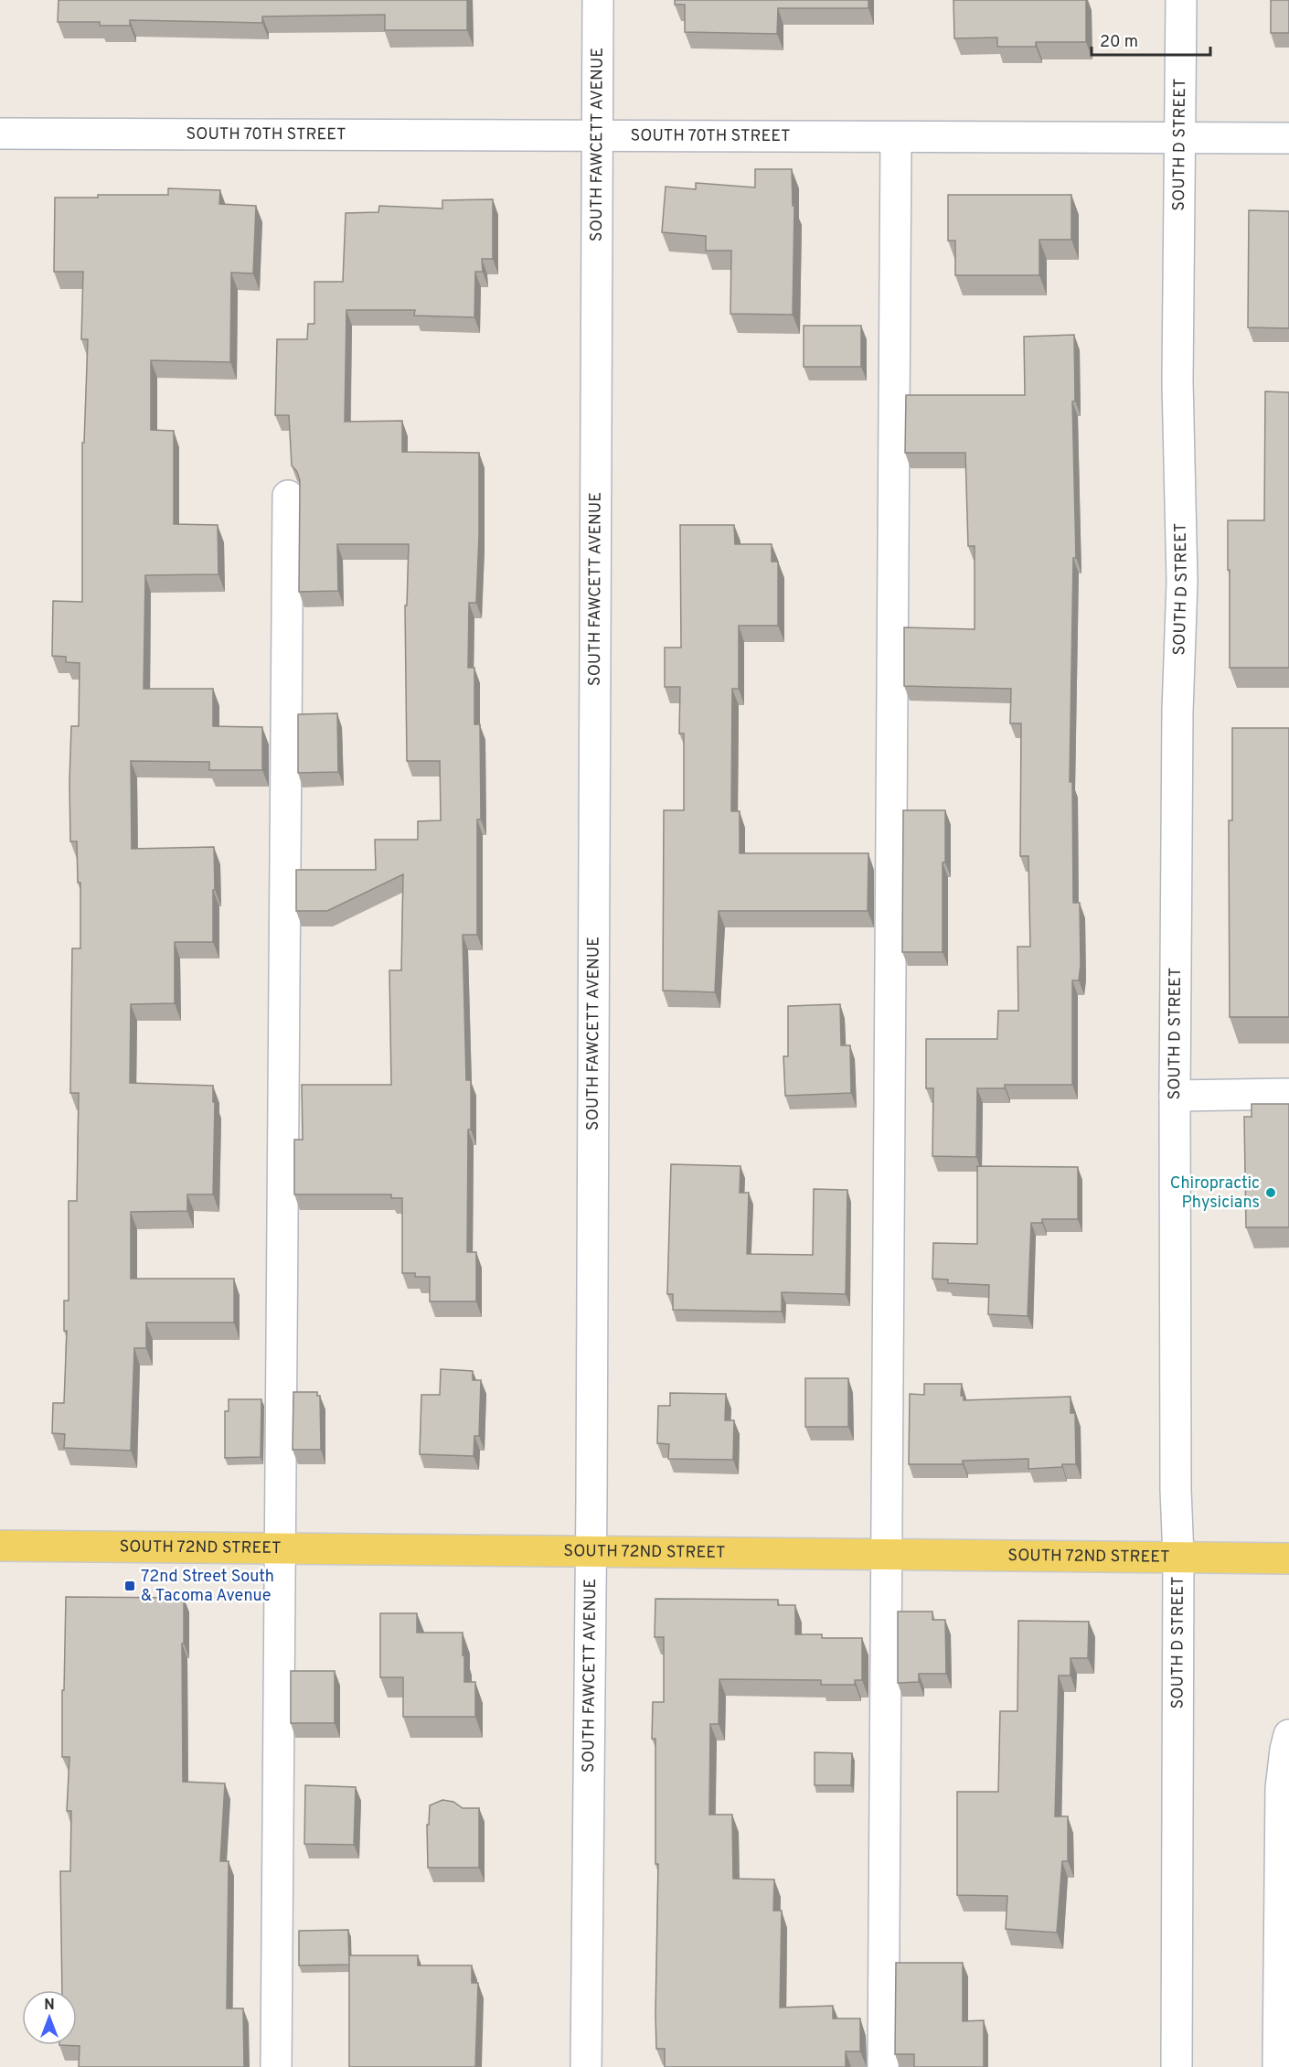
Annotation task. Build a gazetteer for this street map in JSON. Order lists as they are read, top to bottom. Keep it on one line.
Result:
{"streets":{"main road":["SOUTH 72ND STREET"],"street":["SOUTH 70TH STREET","SOUTH FAWCETT AVENUE","SOUTH D STREET"]},"crossings":[["SOUTH 70TH STREET","SOUTH FAWCETT AVENUE"],["SOUTH 70TH STREET","SOUTH D STREET"],["SOUTH FAWCETT AVENUE","SOUTH 72ND STREET"],["SOUTH D STREET","SOUTH 72ND STREET"]],"places":{"other":["Chiropractic Physicians"],"transit":["72nd Street South & Tacoma Avenue"]},"scale_bar":"20 m","north":"top"}
